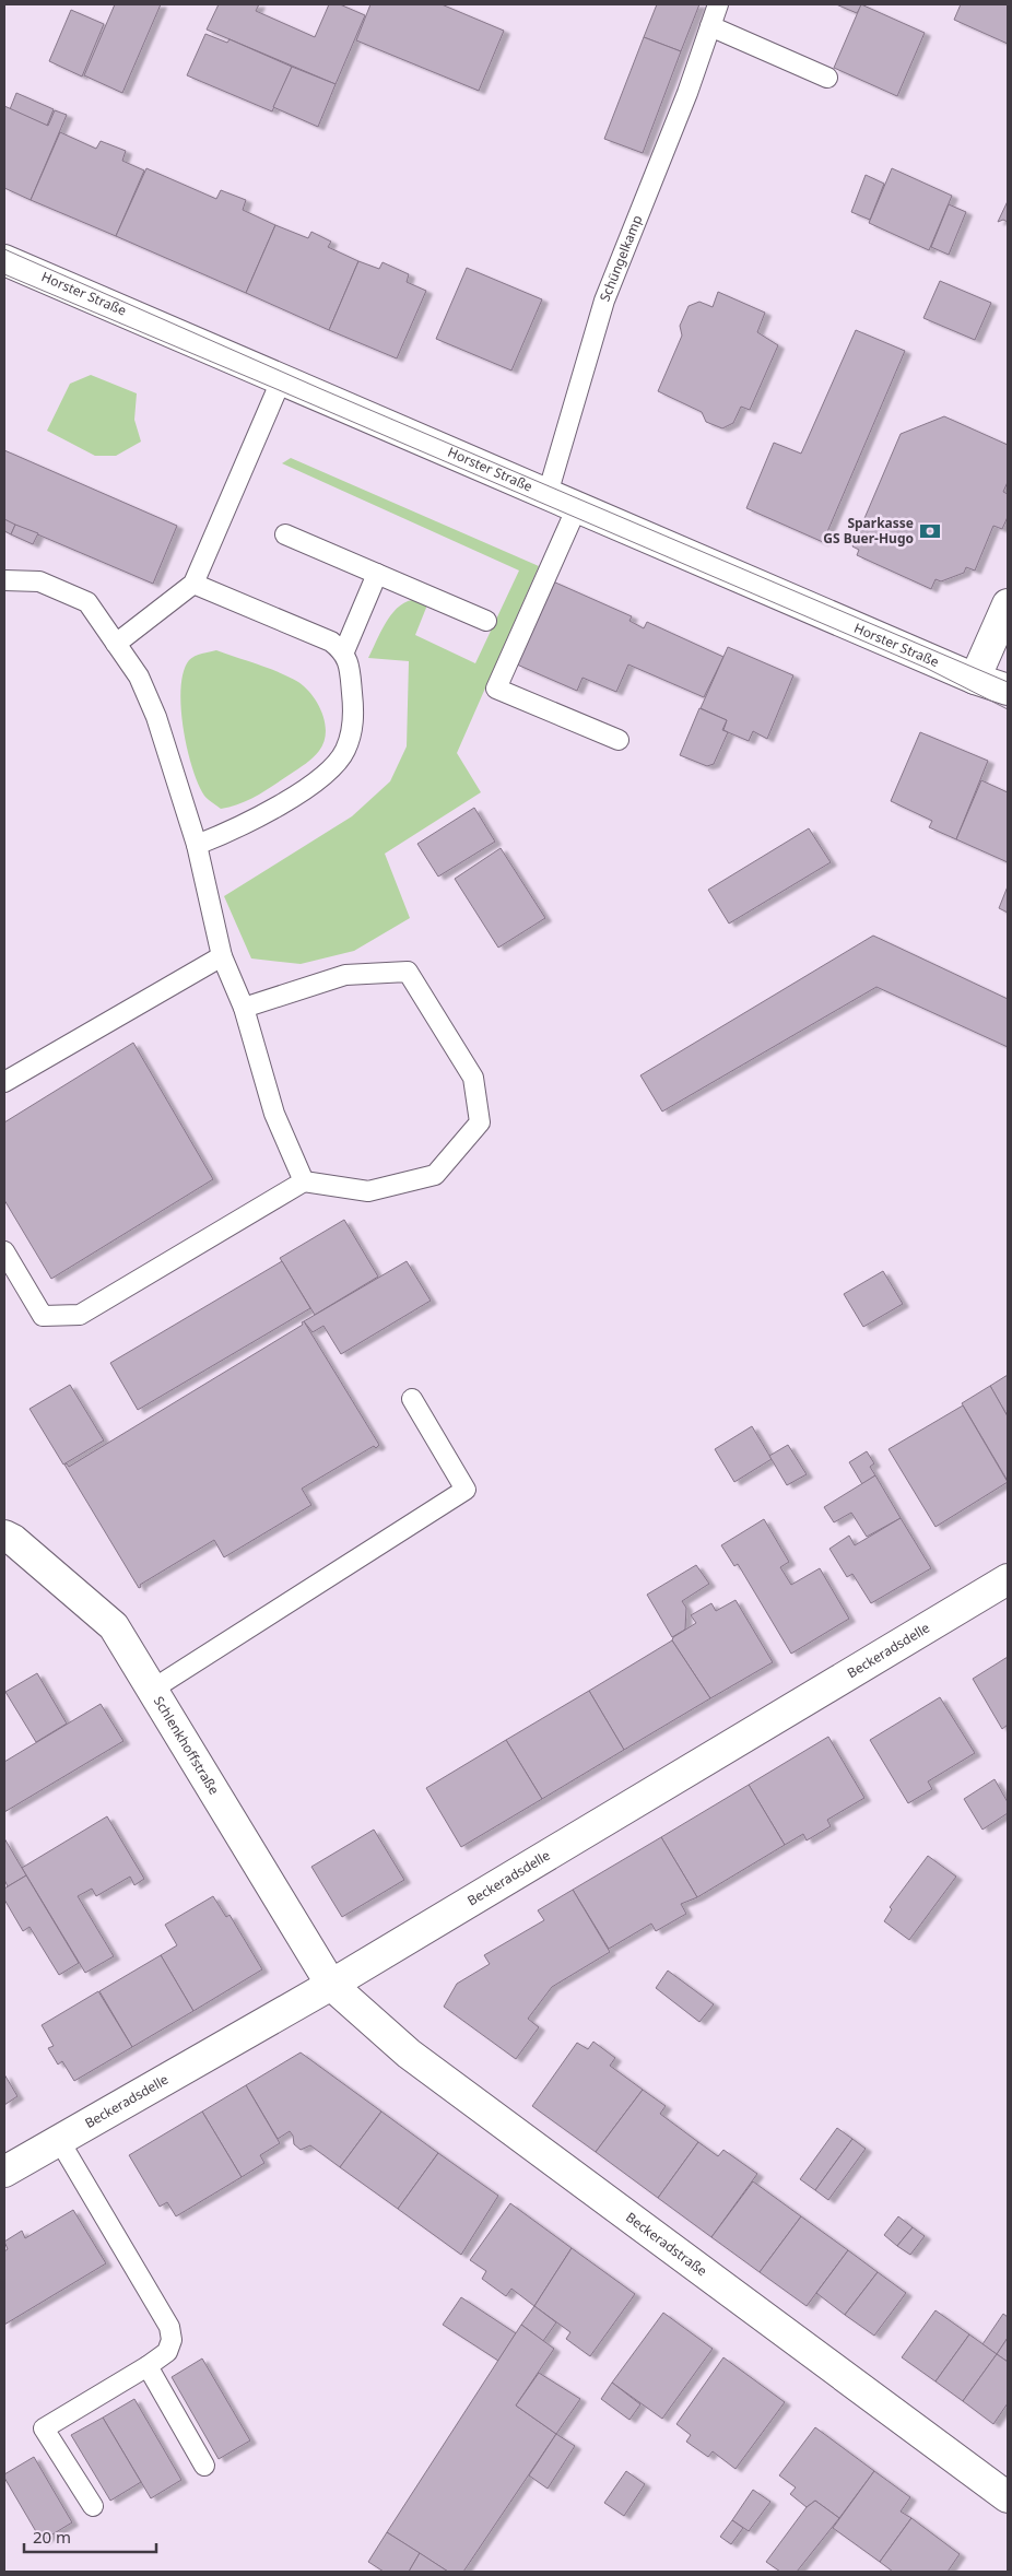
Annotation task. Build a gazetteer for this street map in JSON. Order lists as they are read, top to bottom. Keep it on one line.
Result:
{"streets":{"street":["Horster Straße","Beckeradsdelle","Schlenkhoffstraße","Beckeradstraße"],"lane":["Schüngelkamp"]},"crossings":[["Schüngelkamp","Horster Straße"],["Beckeradsdelle","Schlenkhoffstraße"],["Beckeradsdelle","Beckeradstraße"],["Schlenkhoffstraße","Beckeradstraße"]],"places":{"bank":["Sparkasse GS Buer-Hugo"]},"scale_bar":"20 m"}
